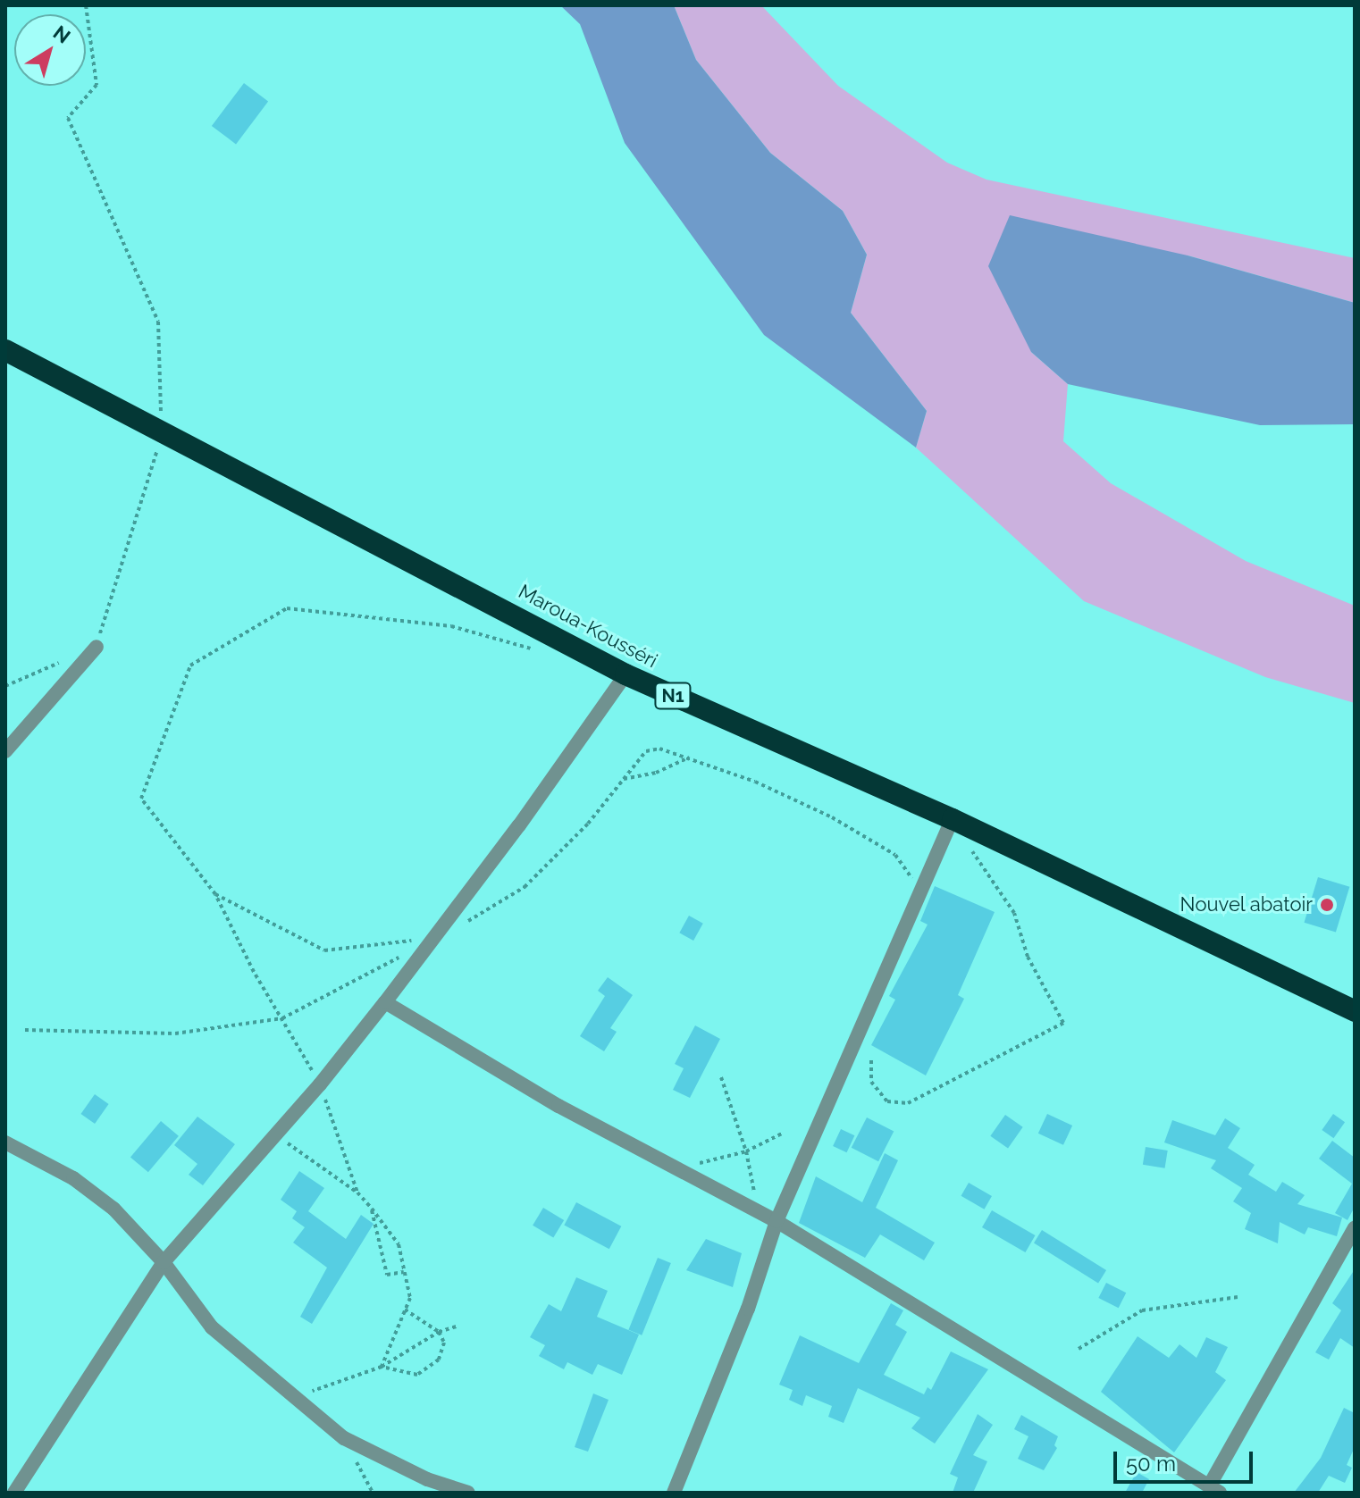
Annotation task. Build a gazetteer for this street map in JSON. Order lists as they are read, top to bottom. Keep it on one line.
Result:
{"streets":{"highway":["Maroua-Kousséri","N1"]},"places":["Nouvel abatoir"],"scale_bar":"50 m","north":"top right"}
